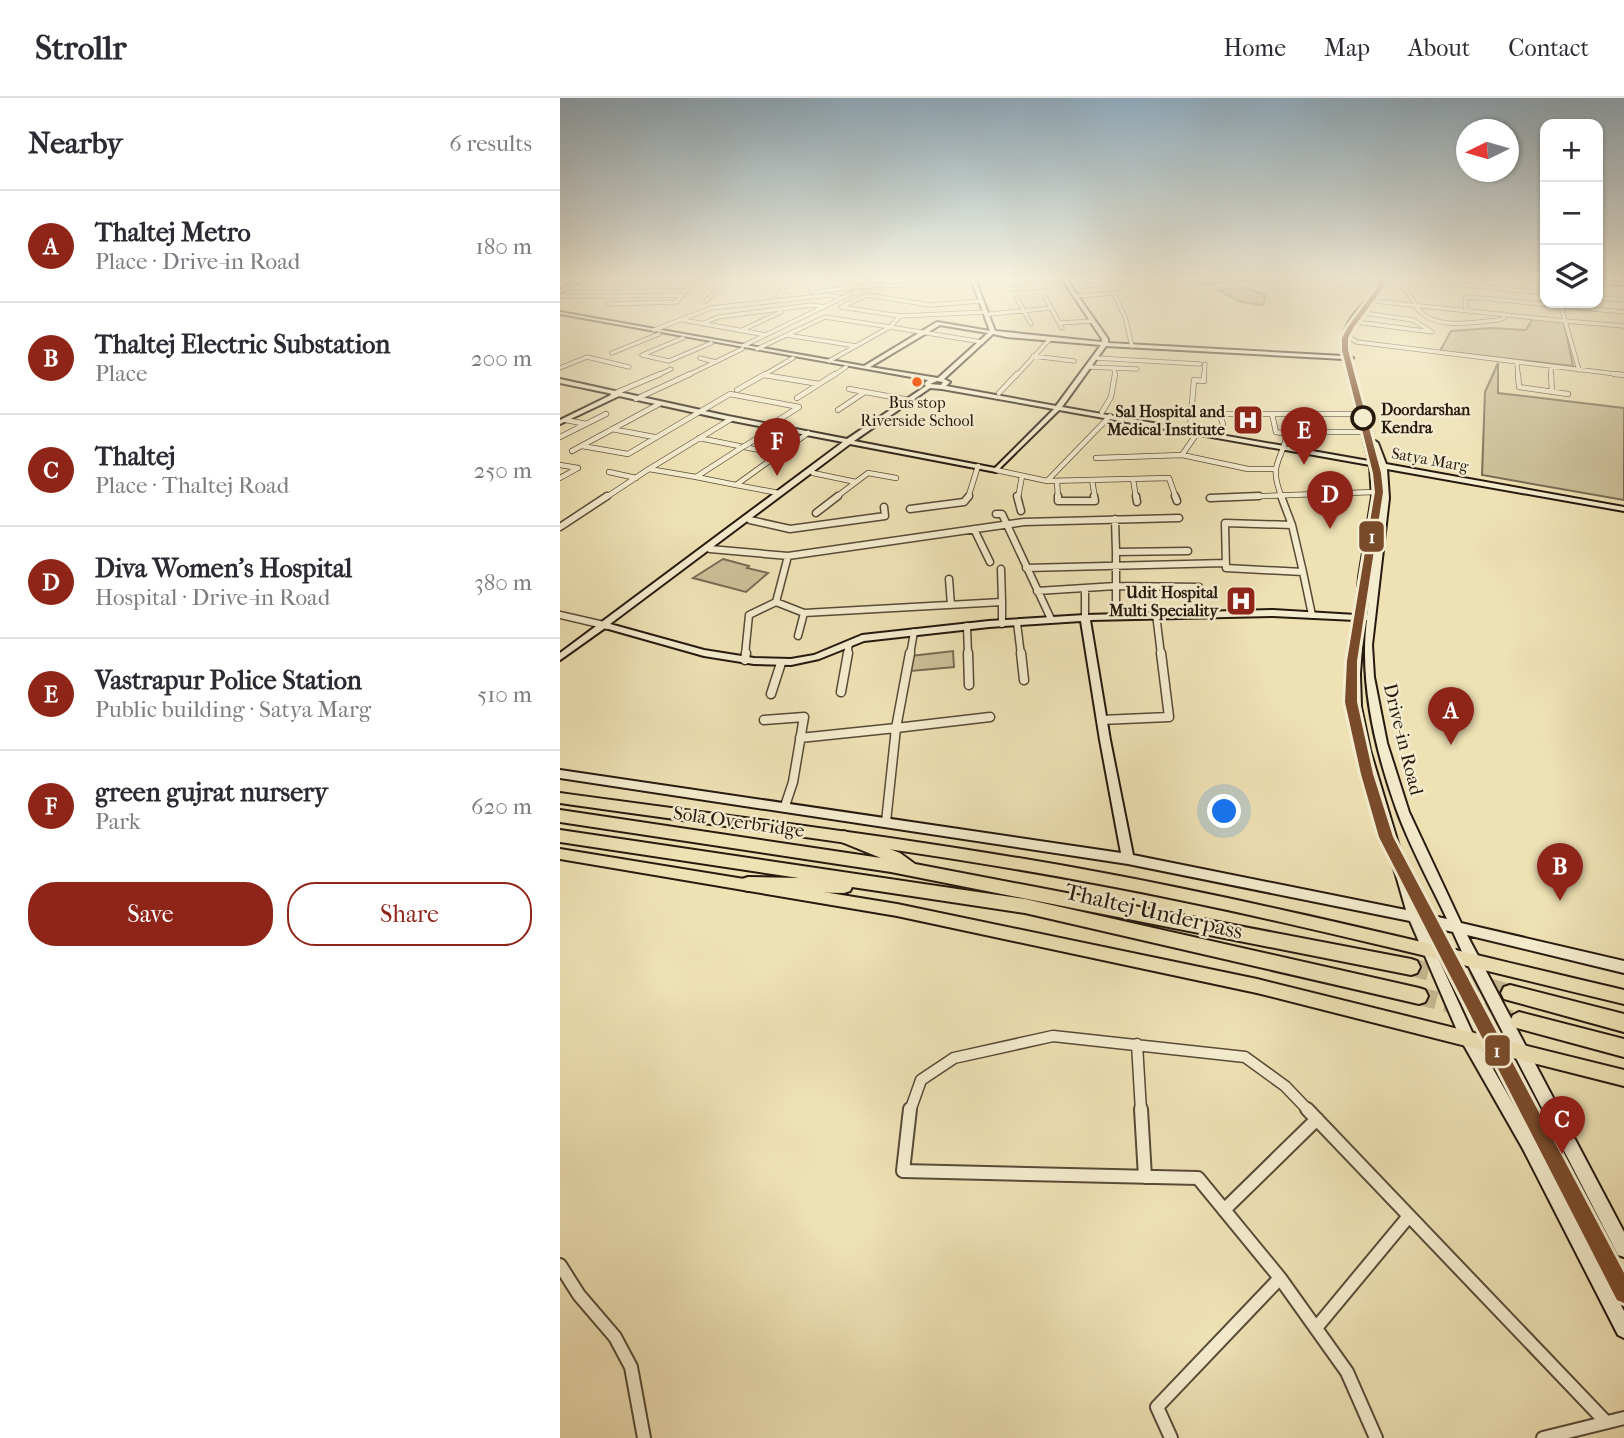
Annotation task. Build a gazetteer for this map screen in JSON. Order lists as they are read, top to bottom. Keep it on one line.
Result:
{"streets":{"highway":["Sola Overbridge","Thaltej Underpass"],"street":["Satya Marg","Drive-in Road"]},"crossings":[["Satya Marg","Drive-in Road"],["Sola Overbridge","Thaltej Underpass"]],"places":{"other":["Bus stop Riverside School","Doordarshan Kendra"],"hospital":["Sal Hospital and Medical Institute","Udit Hospital Multi Speciality"]},"lines":["transit line 1"],"north":"left","page":{"header":"Strollr","nav":["Home","Map","About","Contact"],"heading":["Nearby","6 results"],"map_buttons":["+","−"],"list":[{"mark":"A","name":"Thaltej Metro","note":"Place · Drive-in Road","value":"180 m"},{"mark":"B","name":"Thaltej Electric Substation","note":"Place","value":"200 m"},{"mark":"C","name":"Thaltej","note":"Place · Thaltej Road","value":"250 m"},{"mark":"D","name":"Diva Women's Hospital","note":"Hospital · Drive-in Road","value":"380 m"},{"mark":"E","name":"Vastrapur Police Station","note":"Public building · Satya Marg","value":"510 m"},{"mark":"F","name":"green gujrat nursery","note":"Park","value":"620 m"}],"pins":["E","F","D","A","B","C"],"buttons":["Save","Share"]}}
